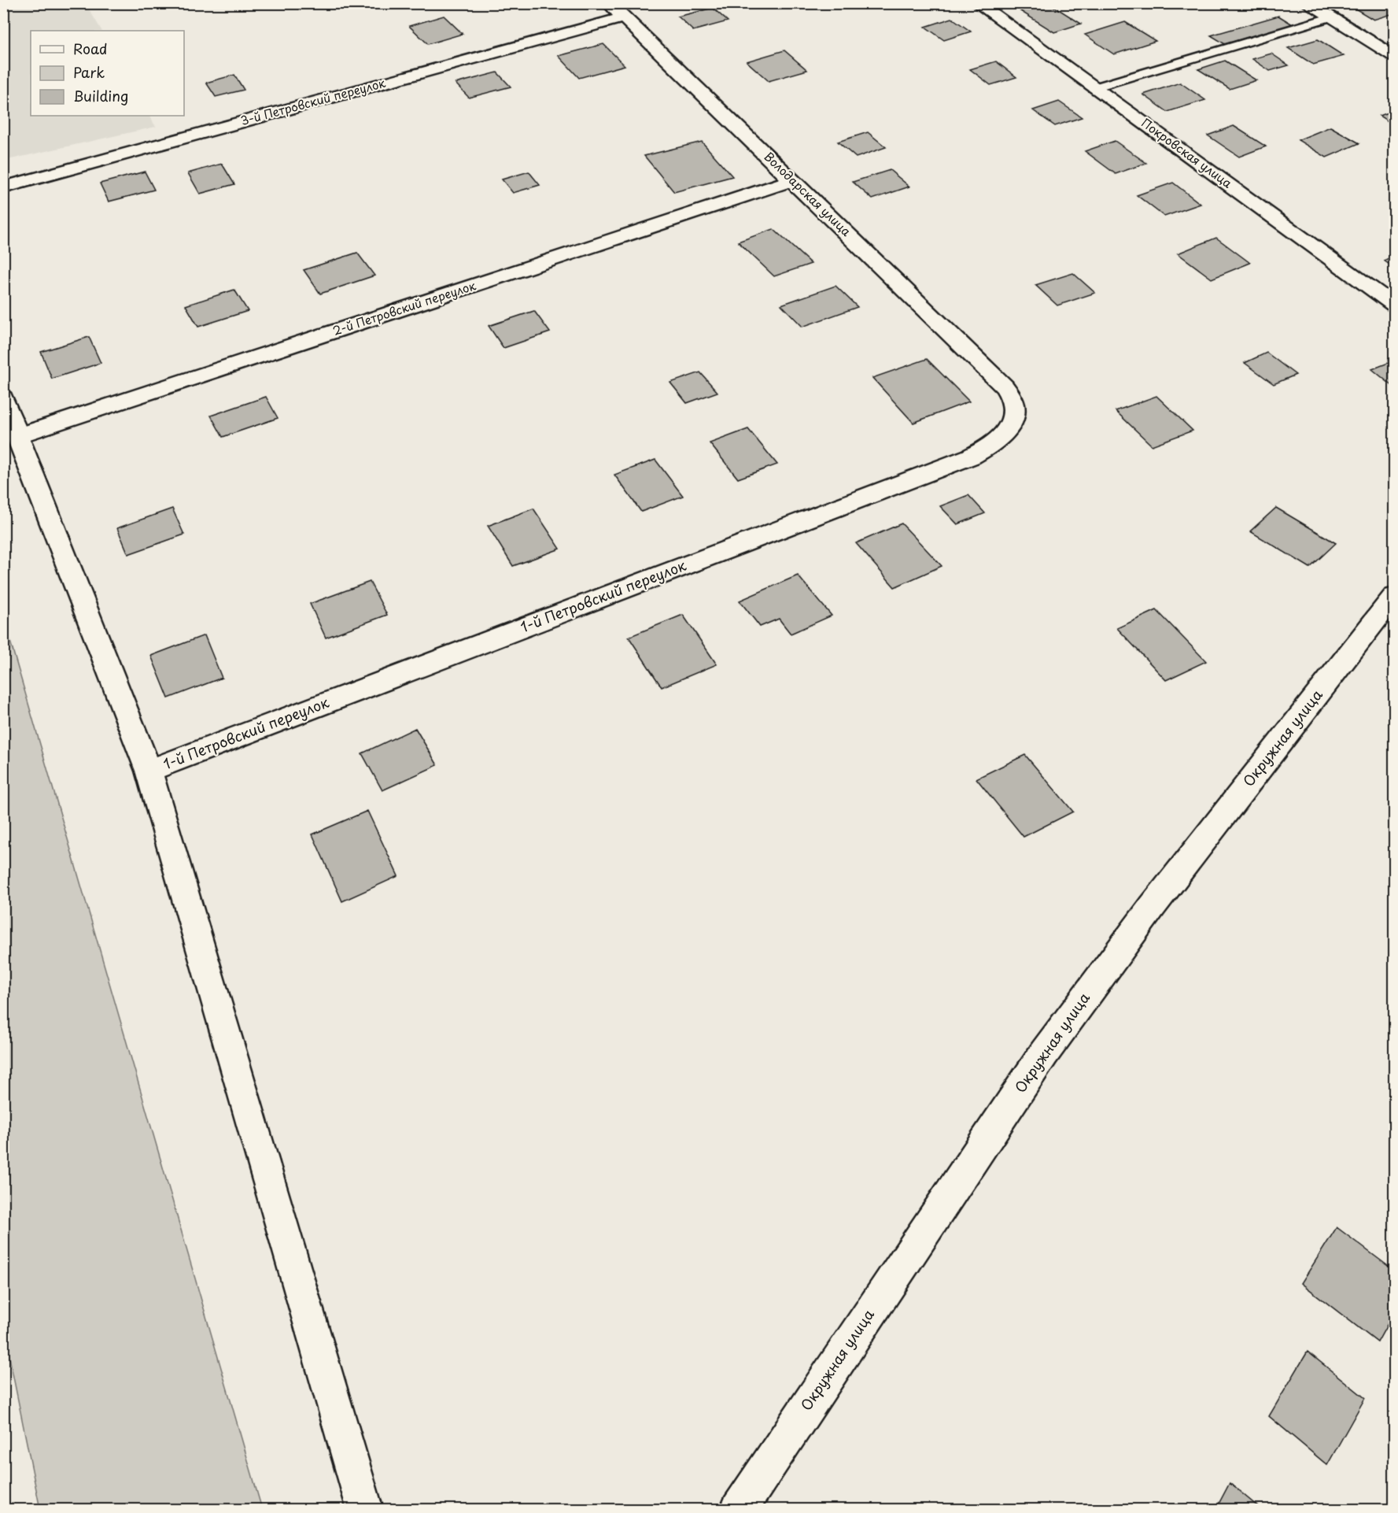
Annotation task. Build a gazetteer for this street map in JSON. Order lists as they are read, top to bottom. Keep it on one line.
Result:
{"streets":{"street":["3-й Петровский переулок","Покровская улица","Володарская улица","2-й Петровский переулок","1-й Петровский переулок","Окружная улица"]},"crossings":[["3-й Петровский переулок","Володарская улица"],["Володарская улица","2-й Петровский переулок"],["Володарская улица","1-й Петровский переулок"]],"legend":["Road","Park","Building"]}
